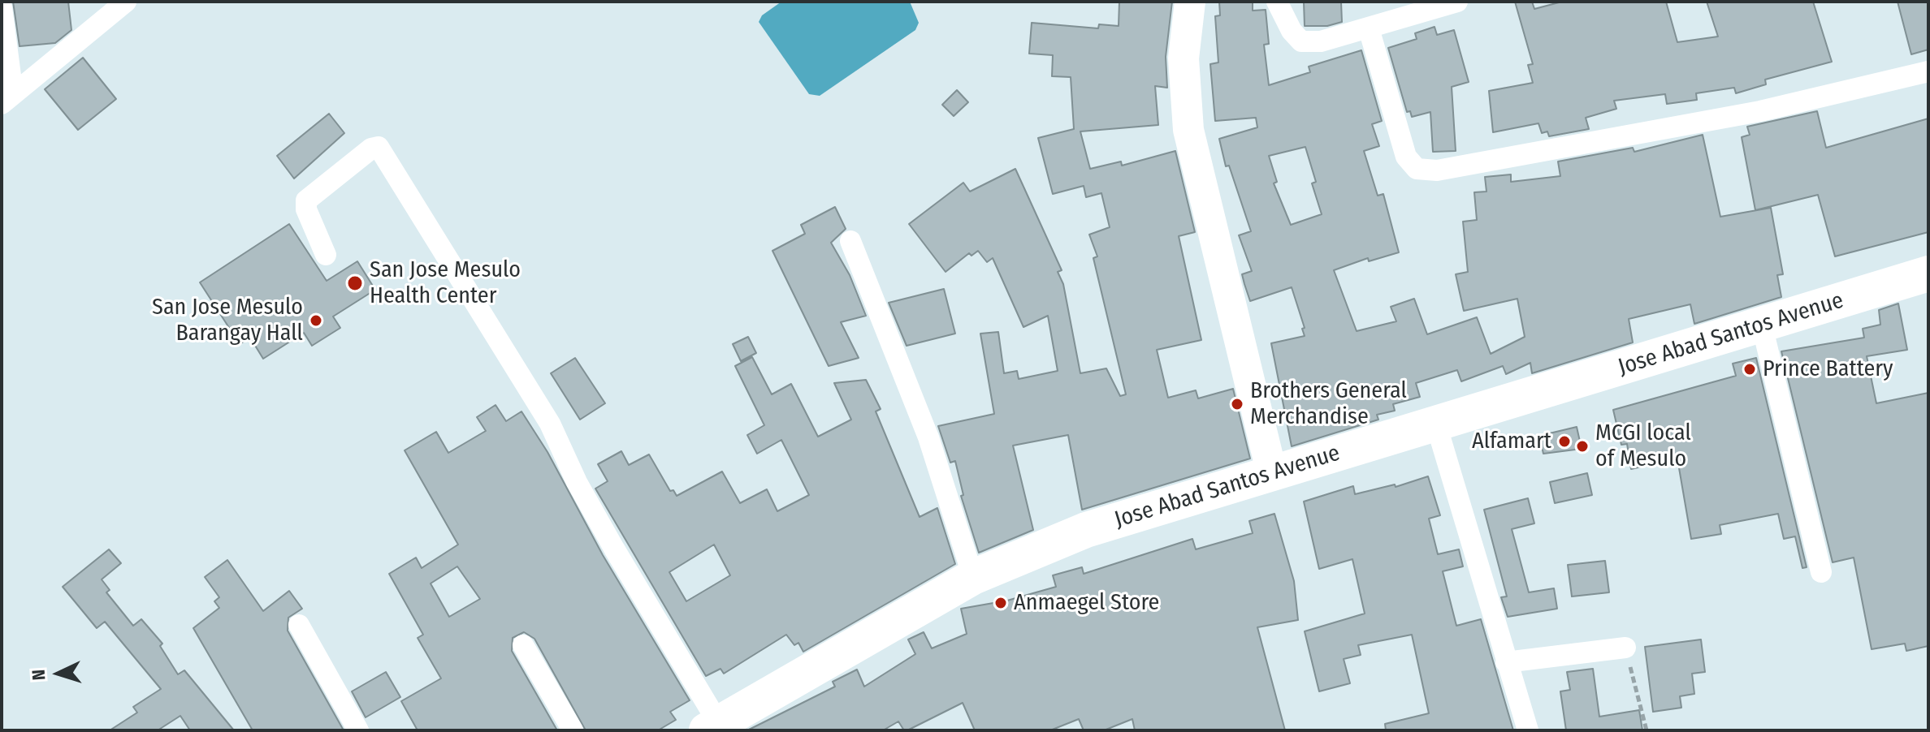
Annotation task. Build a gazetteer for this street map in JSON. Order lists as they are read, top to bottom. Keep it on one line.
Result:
{"streets":{"highway":["Jose Abad Santos Avenue"]},"places":["San Jose Mesulo Health Center","San Jose Mesulo Barangay Hall","Prince Battery","Brothers General Merchandise","Alfamart","MCGI local of Mesulo","Anmaegel Store"],"north":"left"}
